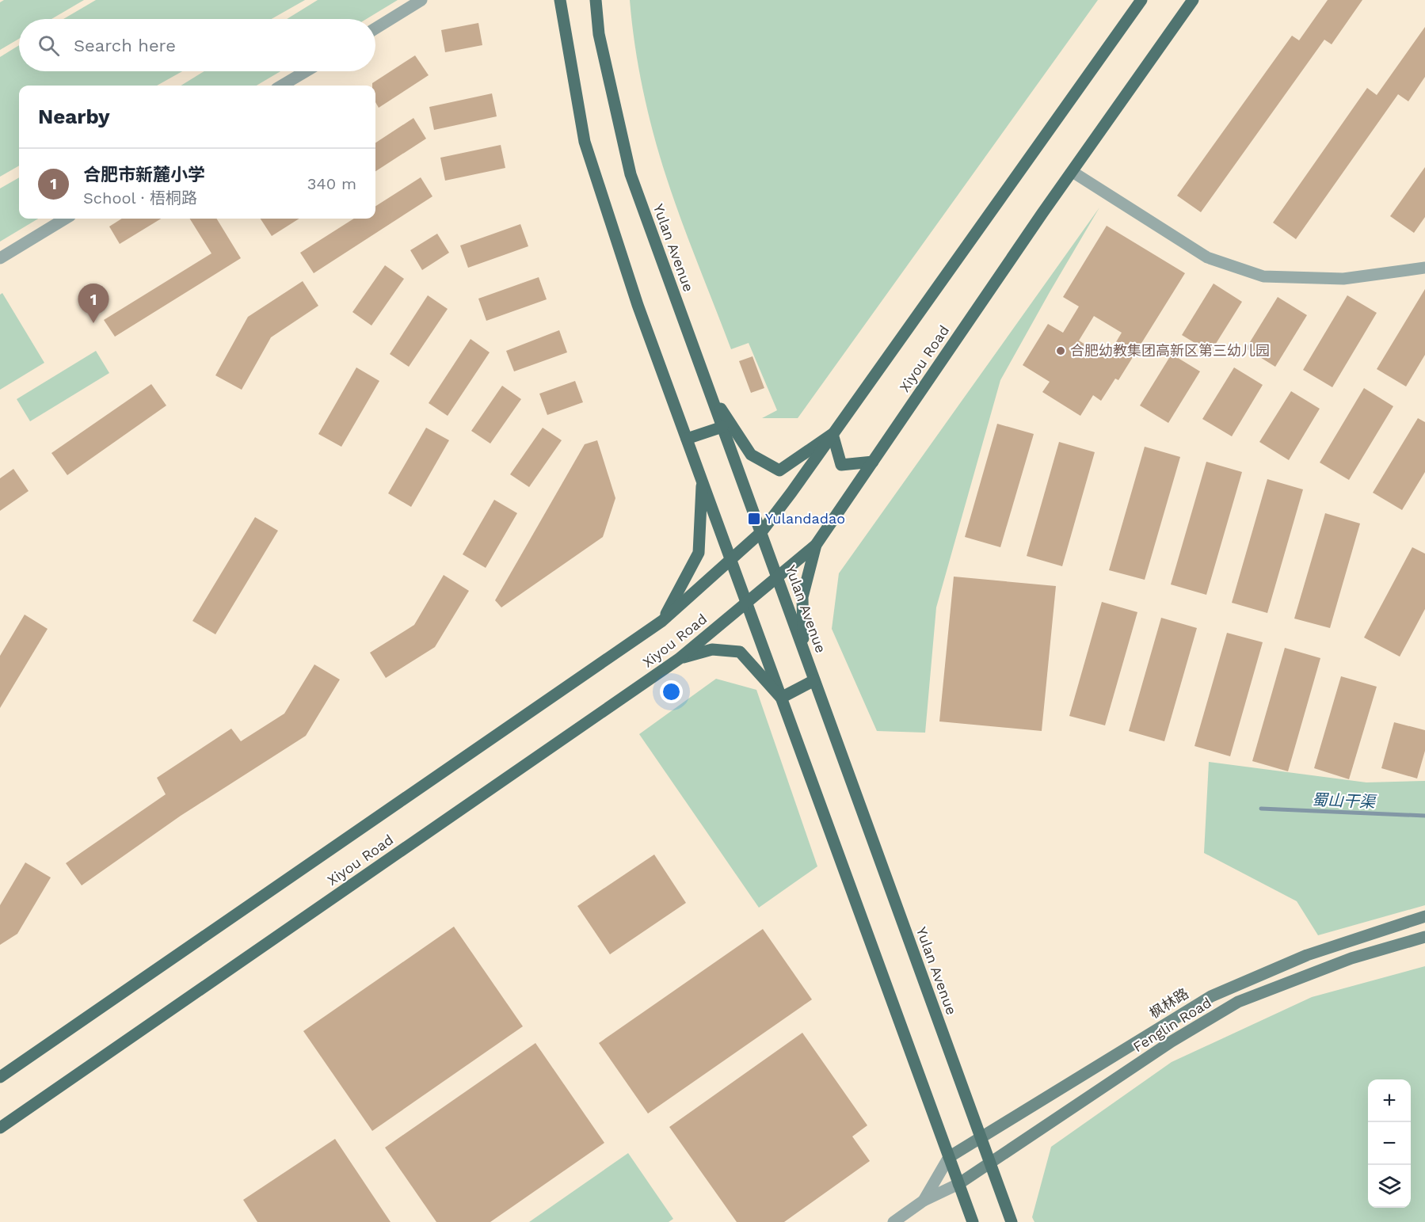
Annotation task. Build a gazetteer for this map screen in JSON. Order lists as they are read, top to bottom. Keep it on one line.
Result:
{"streets":{"main road":["Yulan Avenue","Xiyou Road","枫林路","Fenglin Road"]},"crossings":[["Yulan Avenue","Xiyou Road"],["Yulan Avenue","枫林路"],["Yulan Avenue","Fenglin Road"]],"water":["蜀山干渠"],"places":{"other":["合肥幼教集团高新区第三幼儿园"],"transit":["Yulandadao"]},"page":{"search":"Search here","heading":"Nearby","list":[{"mark":"1","name":"合肥市新麓小学","note":"School · 梧桐路","value":"340 m"}],"pins":"1","map_buttons":["+","−"]}}
